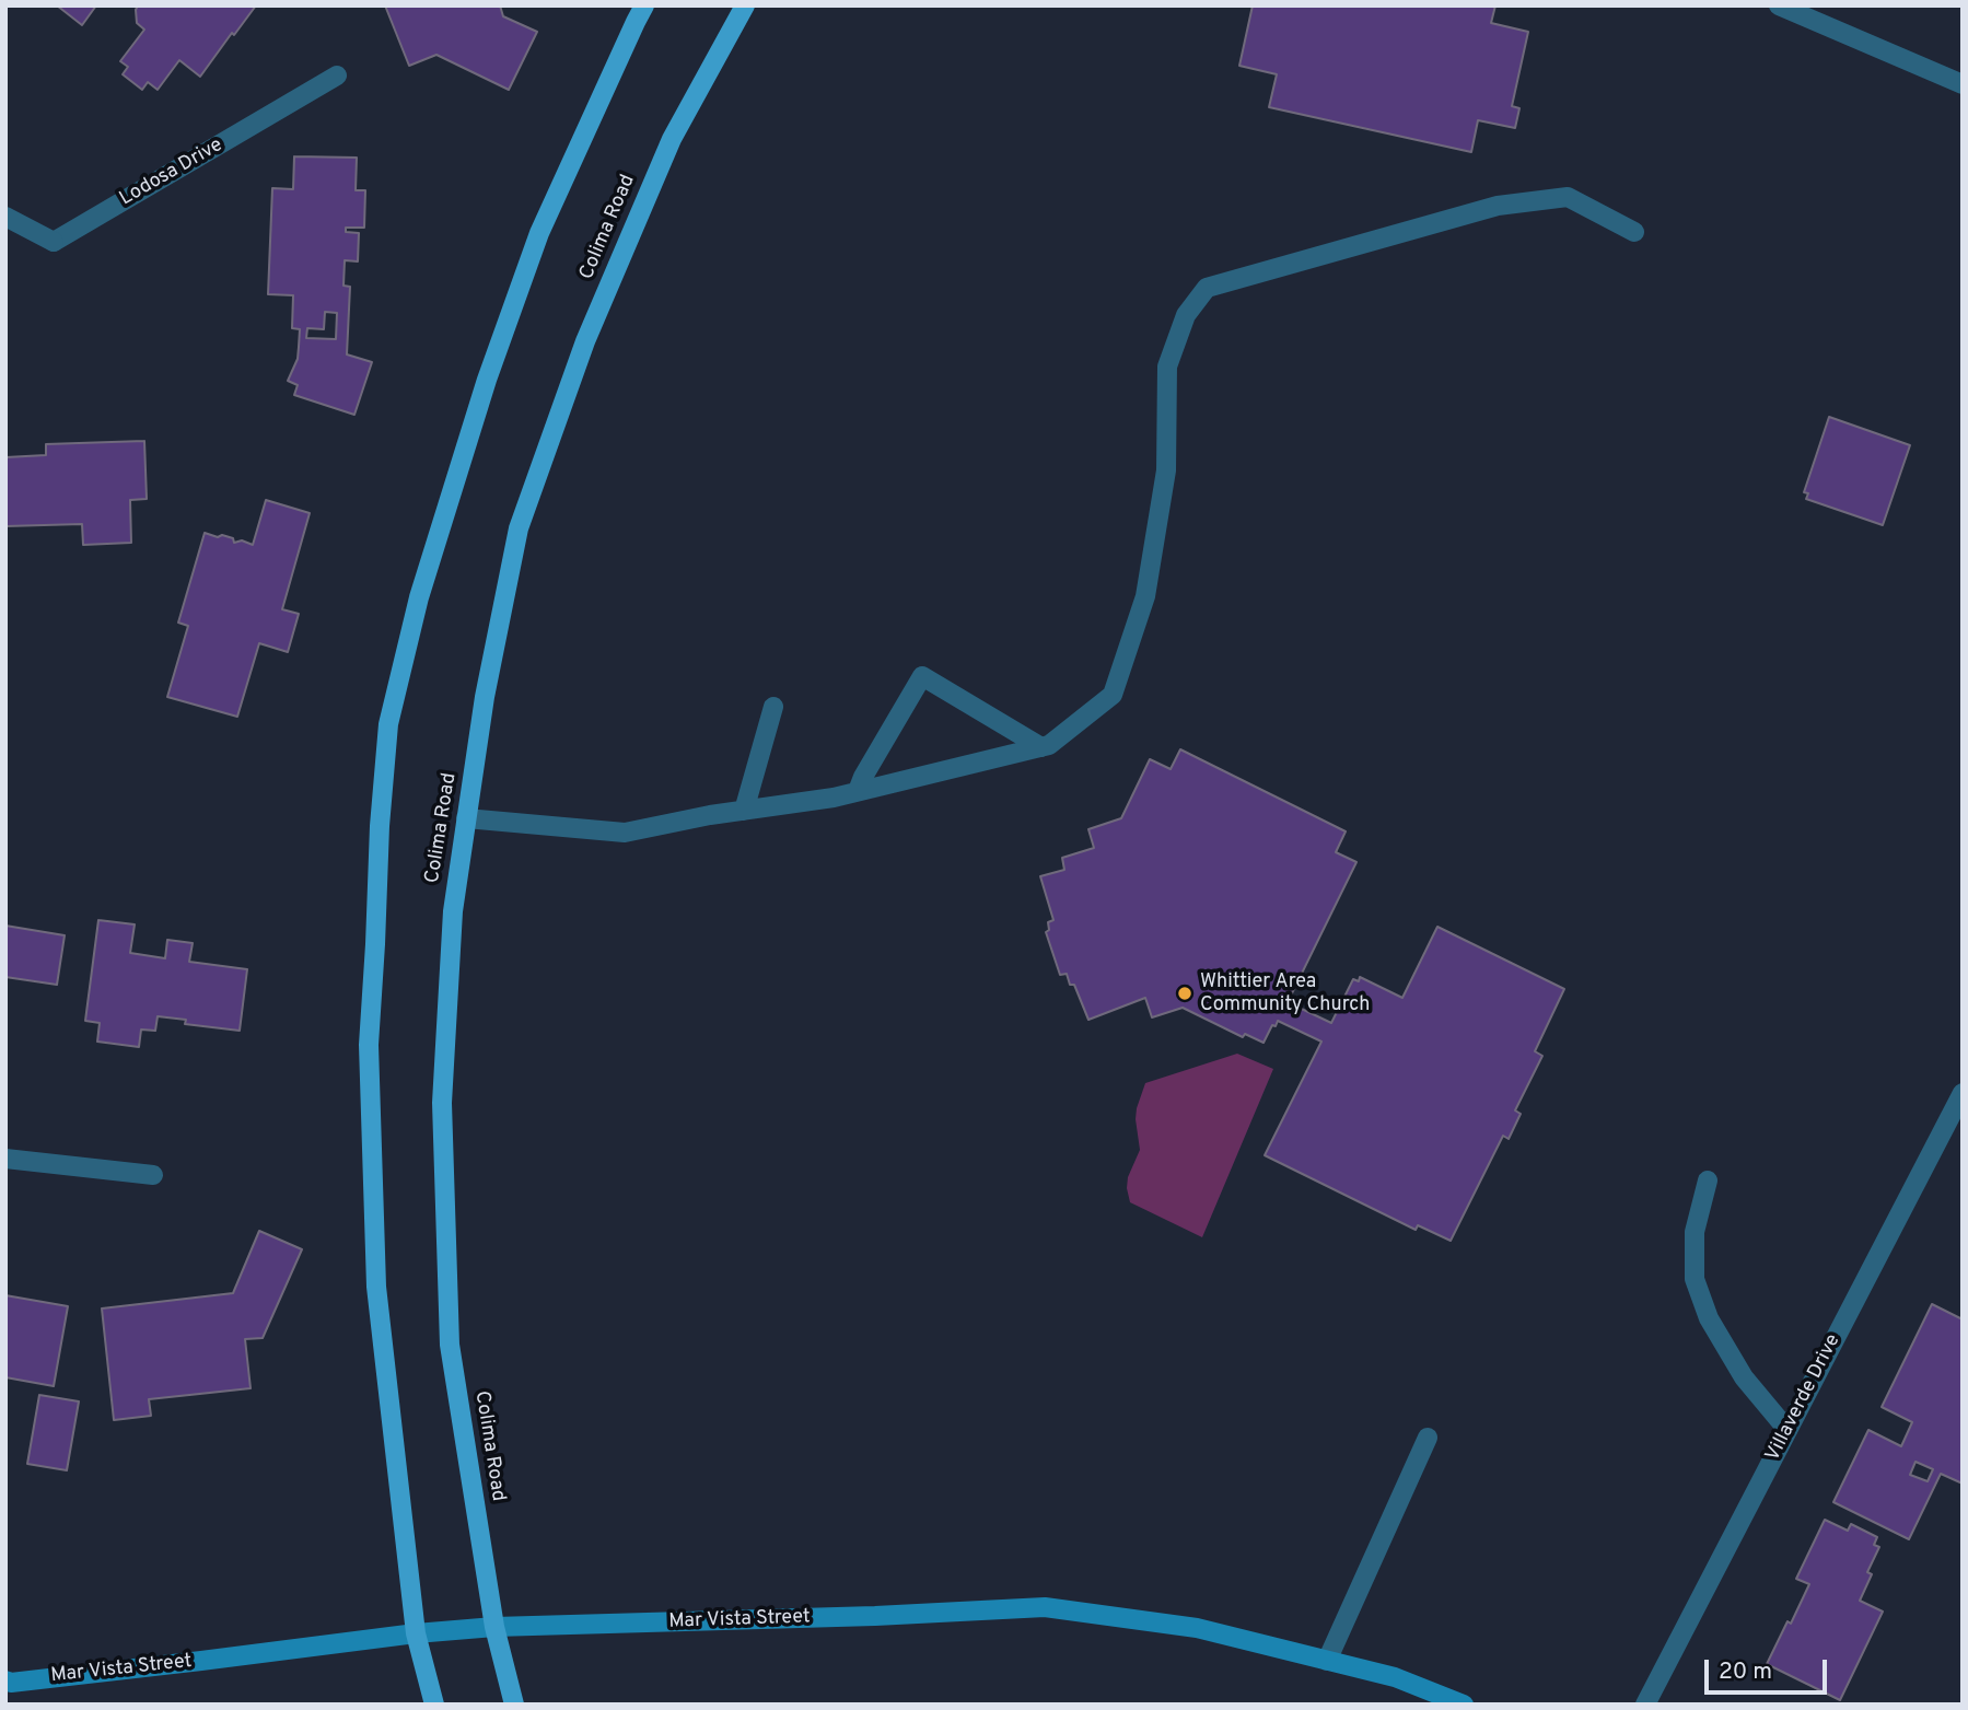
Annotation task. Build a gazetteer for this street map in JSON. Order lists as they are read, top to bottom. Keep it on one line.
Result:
{"streets":{"main road":["Colima Road"],"street":["Lodosa Drive","Villaverde Drive","Mar Vista Street"]},"crossings":[["Colima Road","Mar Vista Street"]],"places":["Whittier Area Community Church"],"scale_bar":"20 m"}
